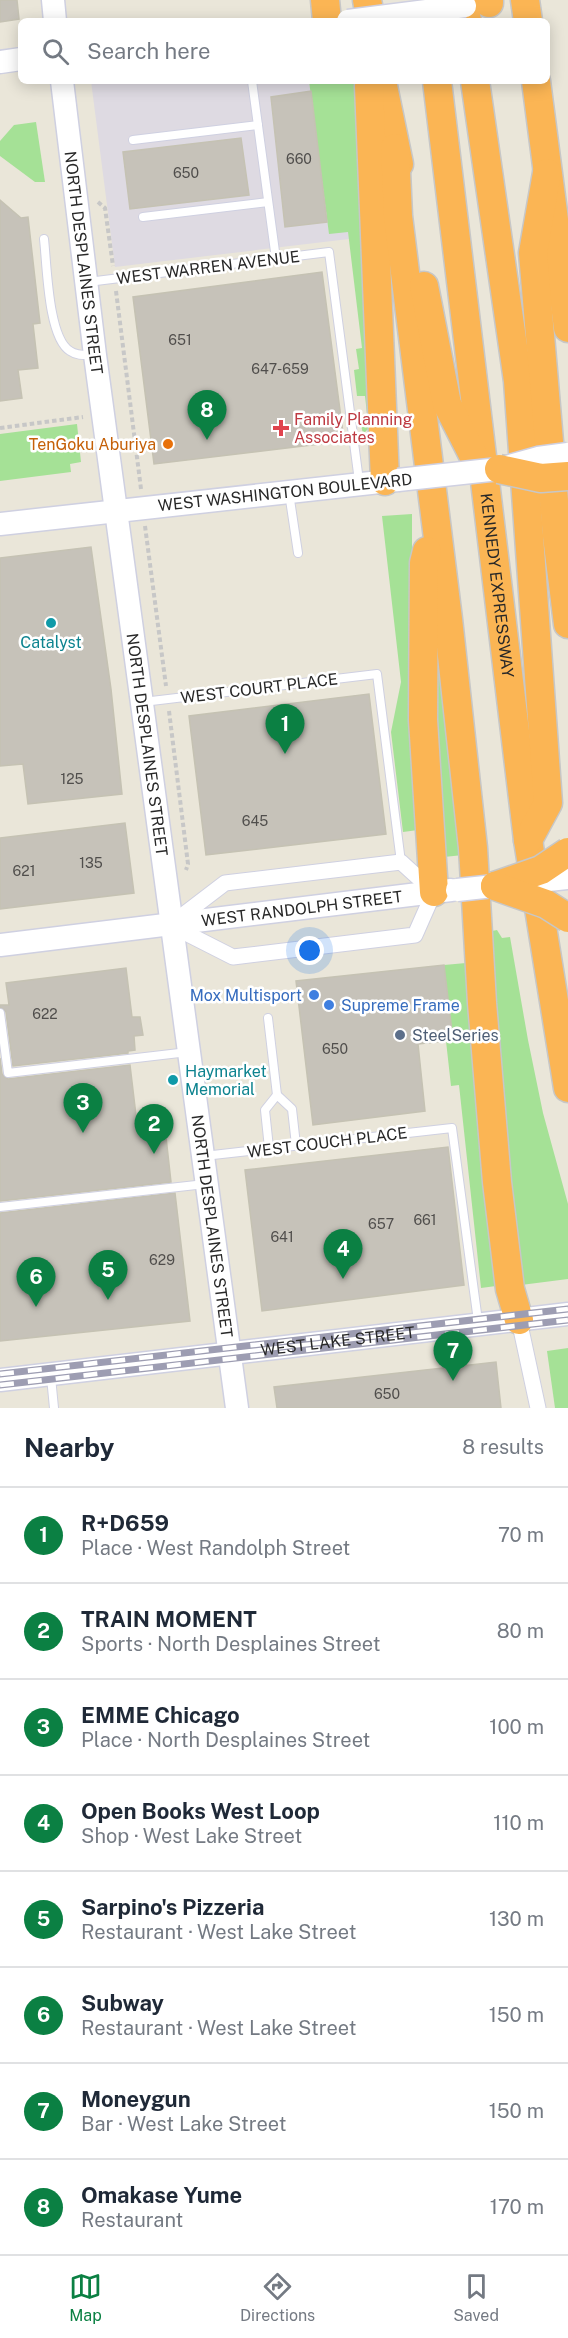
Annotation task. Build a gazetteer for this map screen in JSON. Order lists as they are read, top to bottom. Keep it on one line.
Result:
{"streets":{"highway":["KENNEDY EXPRESSWAY"],"main road":["NORTH DESPLAINES STREET","WEST WASHINGTON BOULEVARD","WEST RANDOLPH STREET","WEST LAKE STREET"],"lane":["WEST WARREN AVENUE","WEST COURT PLACE","WEST COUCH PLACE"]},"crossings":[["NORTH DESPLAINES STREET","WEST WARREN AVENUE"],["NORTH DESPLAINES STREET","WEST WASHINGTON BOULEVARD"],["NORTH DESPLAINES STREET","WEST COURT PLACE"],["NORTH DESPLAINES STREET","WEST RANDOLPH STREET"],["NORTH DESPLAINES STREET","WEST COUCH PLACE"],["NORTH DESPLAINES STREET","WEST LAKE STREET"],["WEST WARREN AVENUE","WEST WASHINGTON BOULEVARD"],["WEST WASHINGTON BOULEVARD","KENNEDY EXPRESSWAY"],["WEST COURT PLACE","WEST RANDOLPH STREET"],["WEST COUCH PLACE","WEST LAKE STREET"]],"places":{"health":["Family Planning Associates"],"other":["TenGoku Aburiya","Catalyst","Mox Multisport","Supreme Frame","SteelSeries","Haymarket Memorial"]},"house_numbers":["660","650","651","647-659","125","645","135","621","622","650","661","657","641","629","650"],"page":{"search":"Search here","pins":["8","1","3","2","4","5","6","7"],"heading":["Nearby","8 results"],"list":[{"mark":"1","name":"R+D659","note":"Place · West Randolph Street","value":"70 m"},{"mark":"2","name":"TRAIN MOMENT","note":"Sports · North Desplaines Street","value":"80 m"},{"mark":"3","name":"EMME Chicago","note":"Place · North Desplaines Street","value":"100 m"},{"mark":"4","name":"Open Books West Loop","note":"Shop · West Lake Street","value":"110 m"},{"mark":"5","name":"Sarpino's Pizzeria","note":"Restaurant · West Lake Street","value":"130 m"},{"mark":"6","name":"Subway","note":"Restaurant · West Lake Street","value":"150 m"},{"mark":"7","name":"Moneygun","note":"Bar · West Lake Street","value":"150 m"},{"mark":"8","name":"Omakase Yume","note":"Restaurant","value":"170 m"}],"nav":["Map","Directions","Saved"]}}
